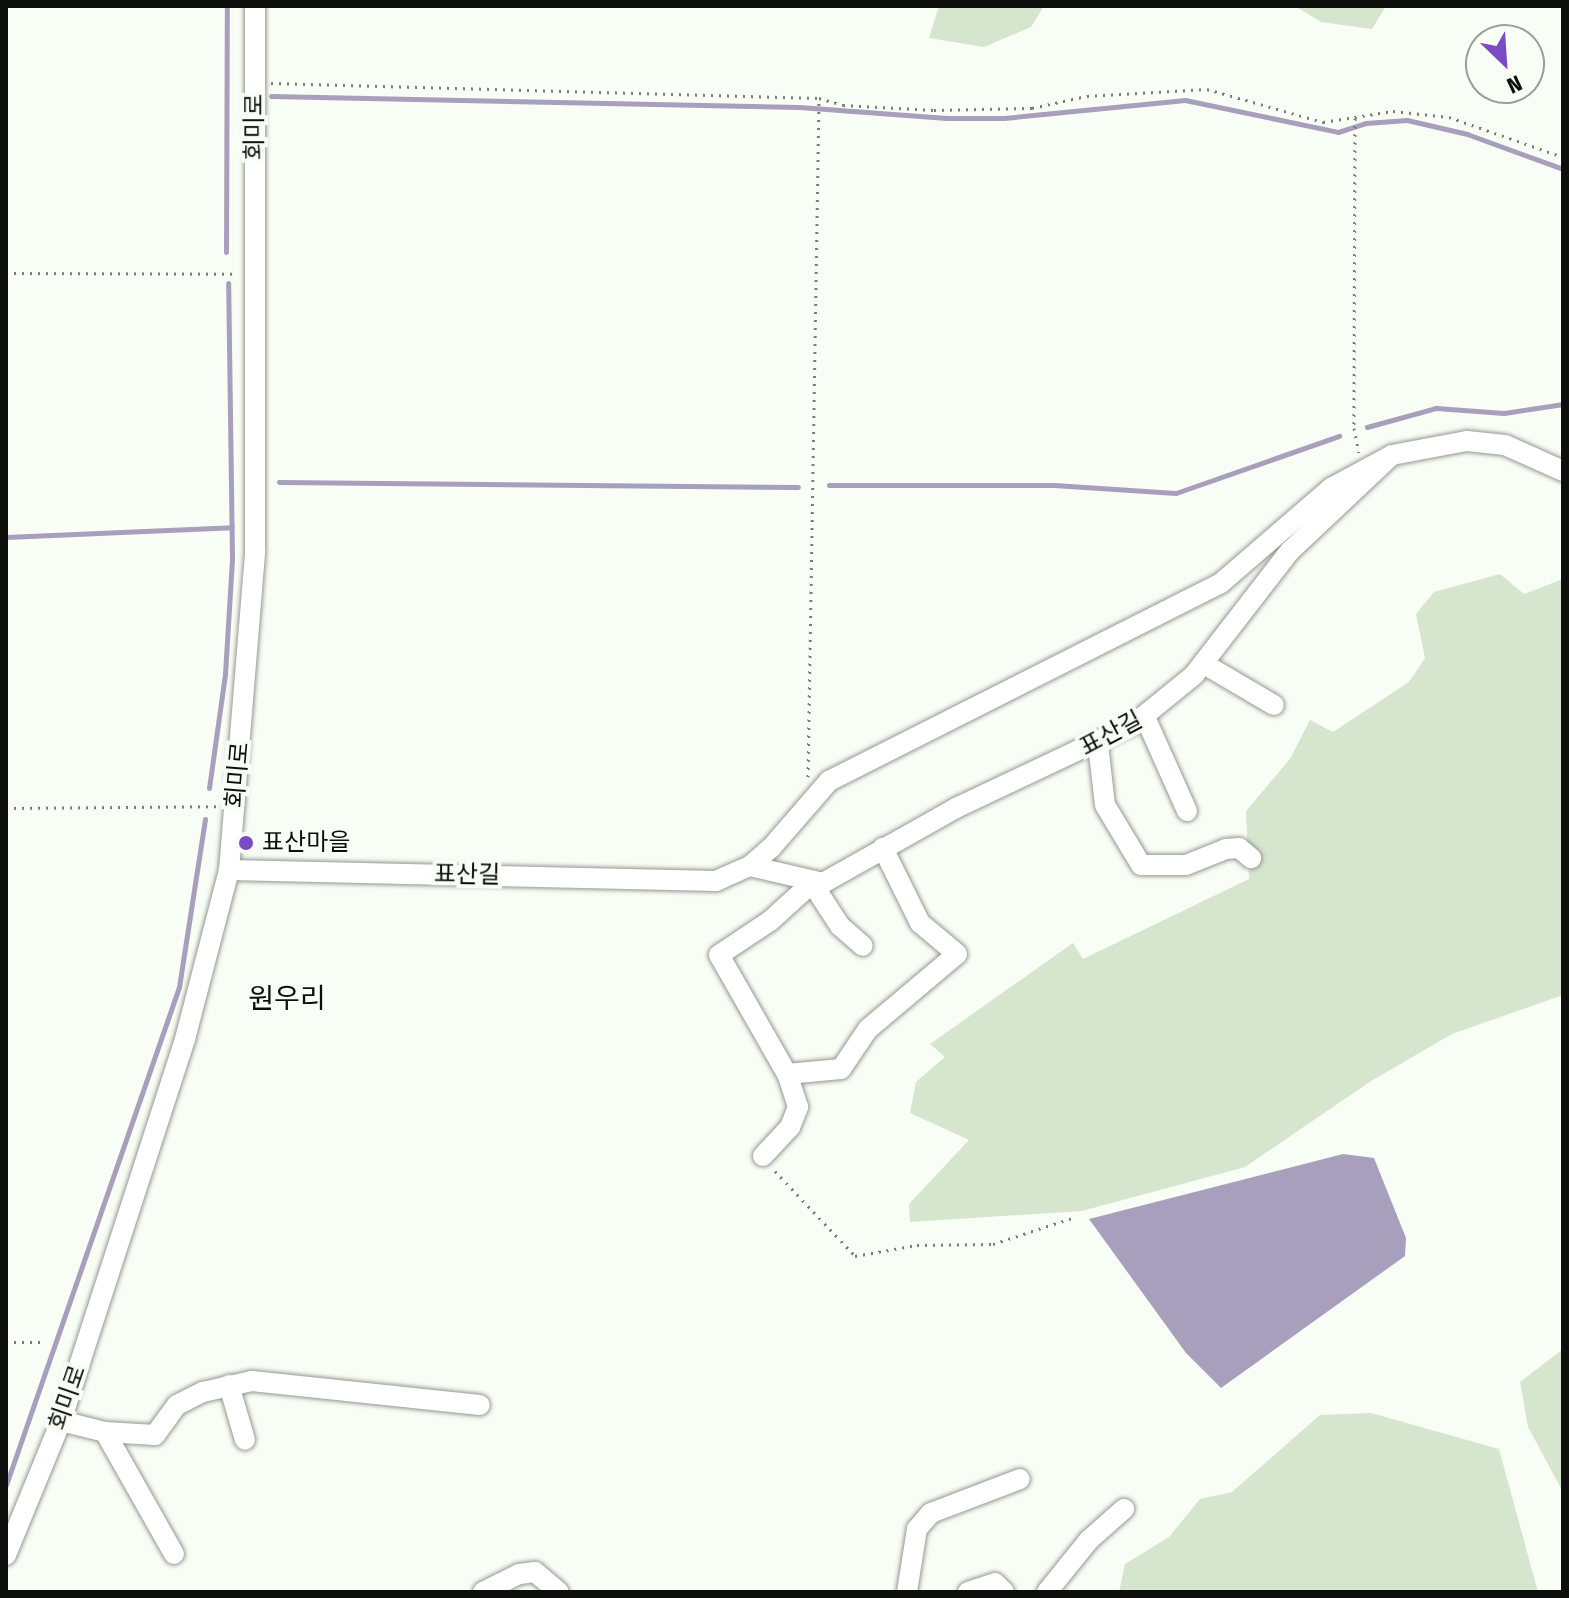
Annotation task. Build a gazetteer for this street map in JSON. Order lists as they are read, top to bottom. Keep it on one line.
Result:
{"streets":{"street":["회미로","표산길"]},"crossings":[["회미로","표산길"]],"districts":["원우리"],"places":["표산마을"],"north":"bottom right"}
